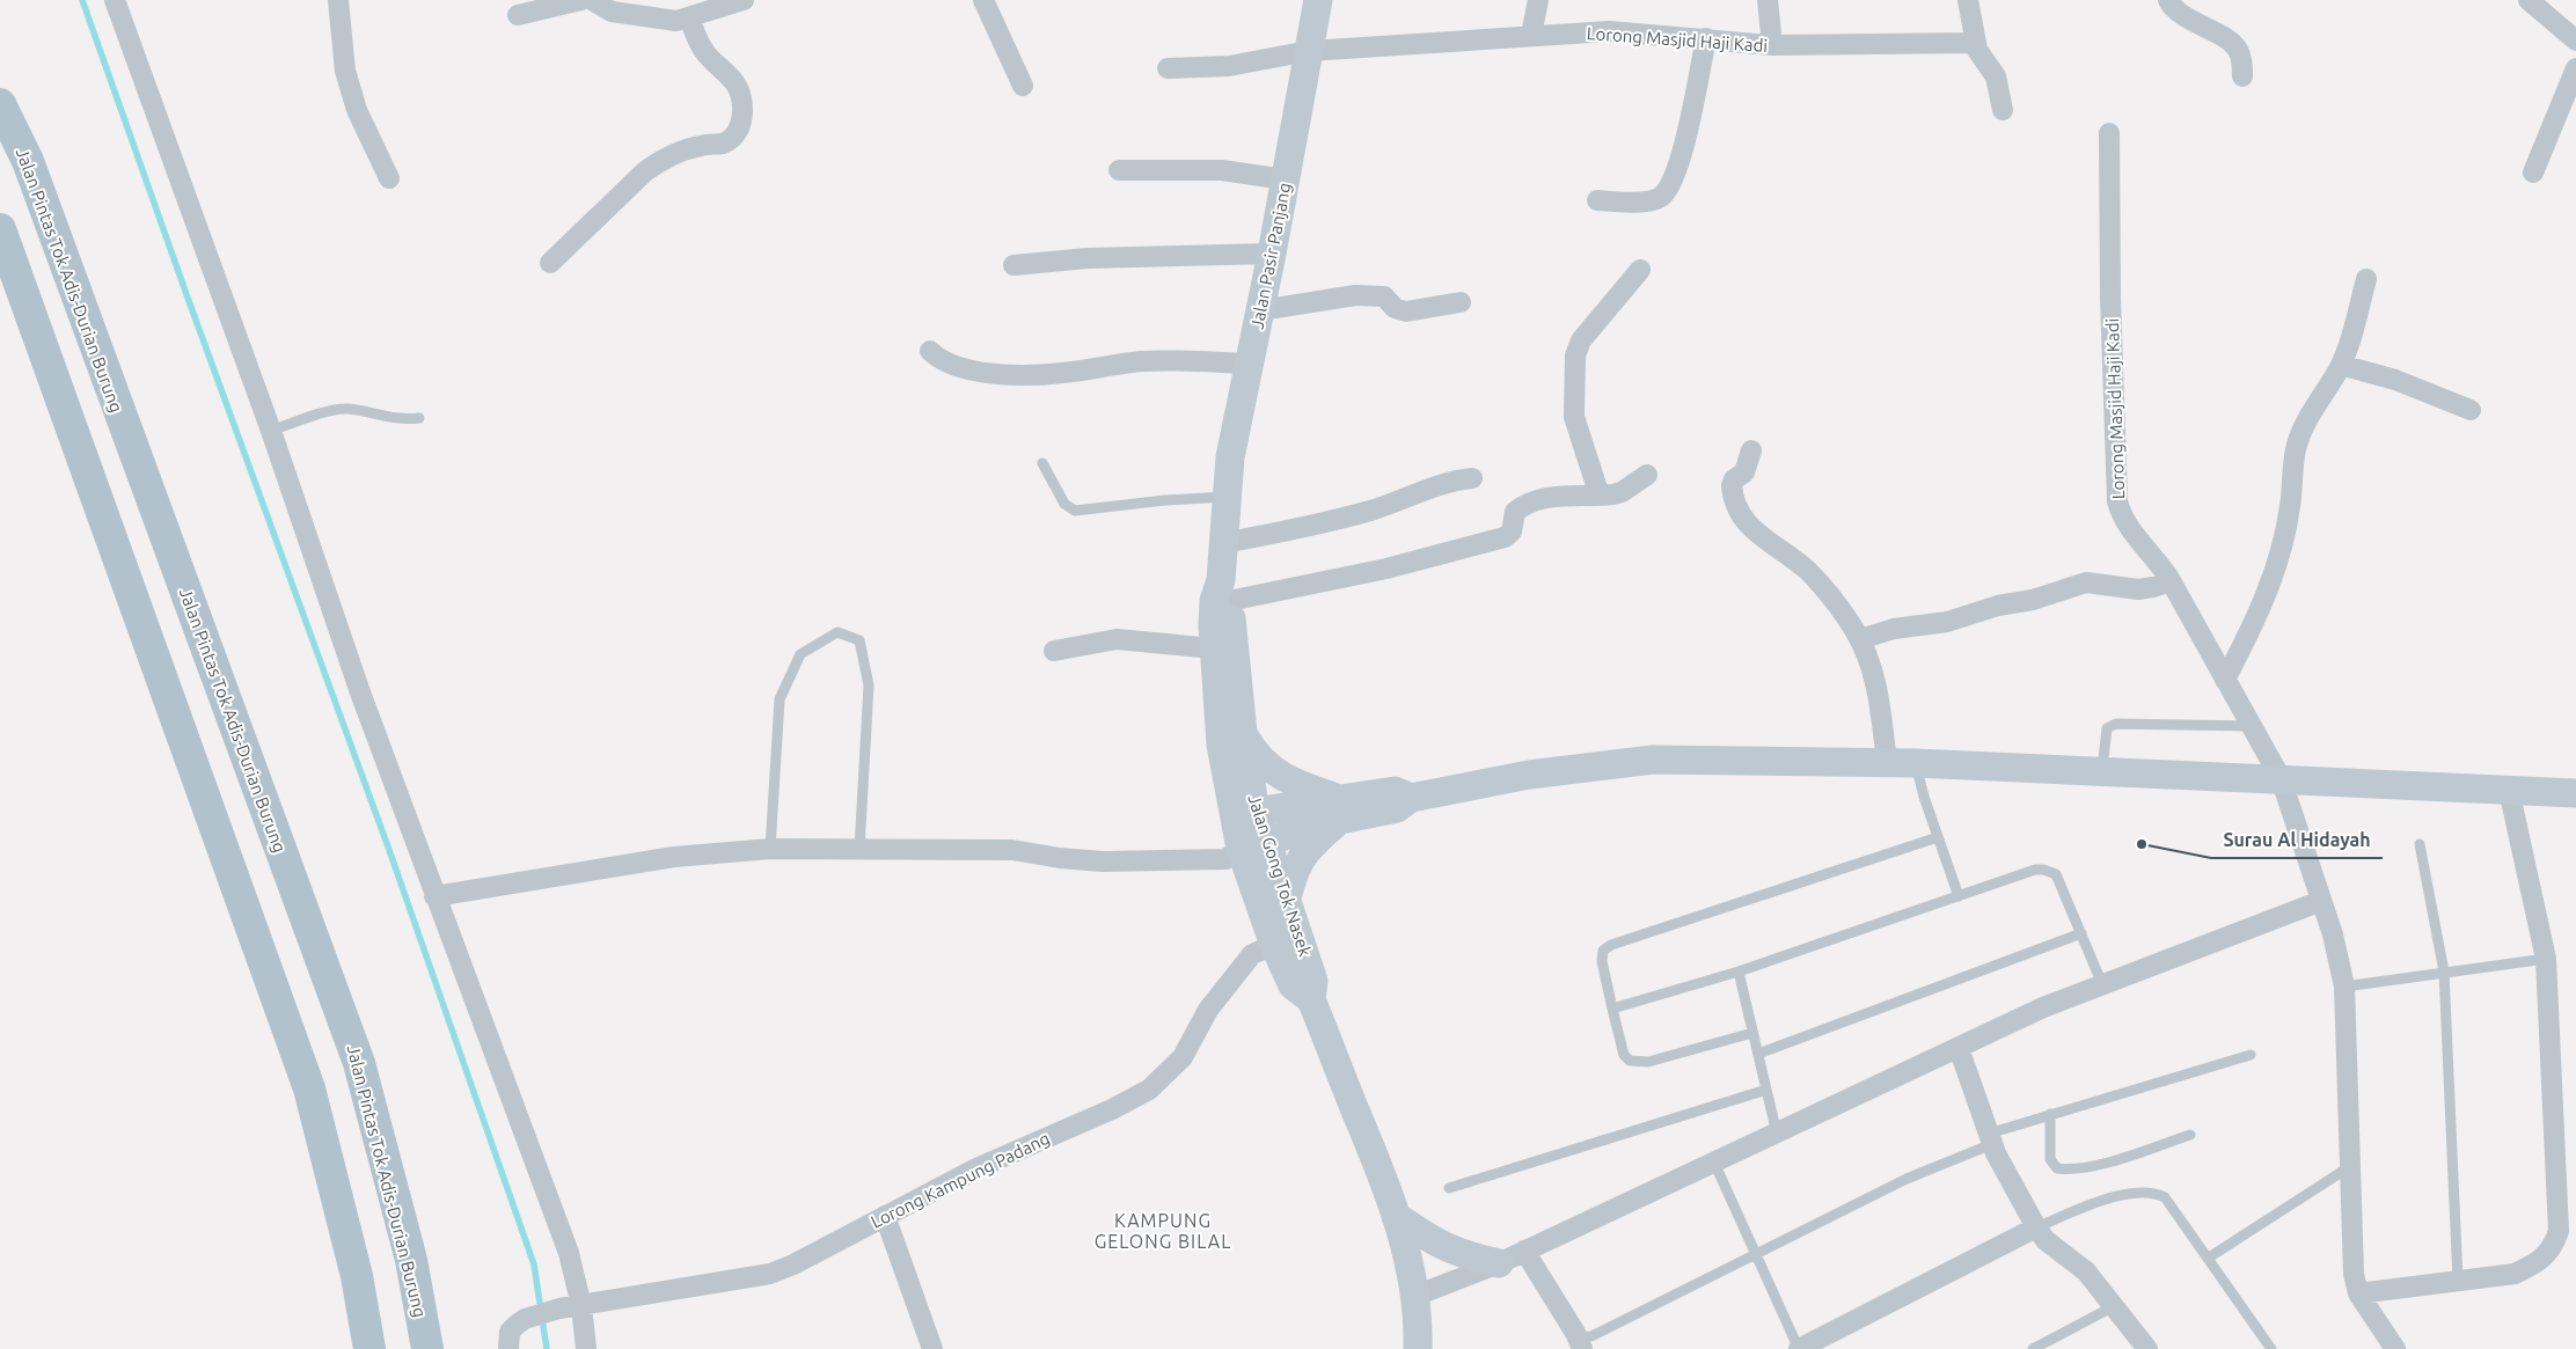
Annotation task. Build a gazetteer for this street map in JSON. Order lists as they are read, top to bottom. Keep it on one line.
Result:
{"streets":{"main road":["Jalan Pasir Panjang","Jalan Pintas Tok Adis-Durian Burung","Jalan Gong Tok Nasek"],"street":["Lorong Masjid Haji Kadi","Lorong Kampung Padang"]},"crossings":[["Lorong Masjid Haji Kadi","Jalan Pasir Panjang"],["Jalan Pasir Panjang","Jalan Gong Tok Nasek"],["Jalan Gong Tok Nasek","Lorong Kampung Padang"]],"districts":["KAMPUNG GELONG BILAL"],"places":["Surau Al Hidayah"]}
